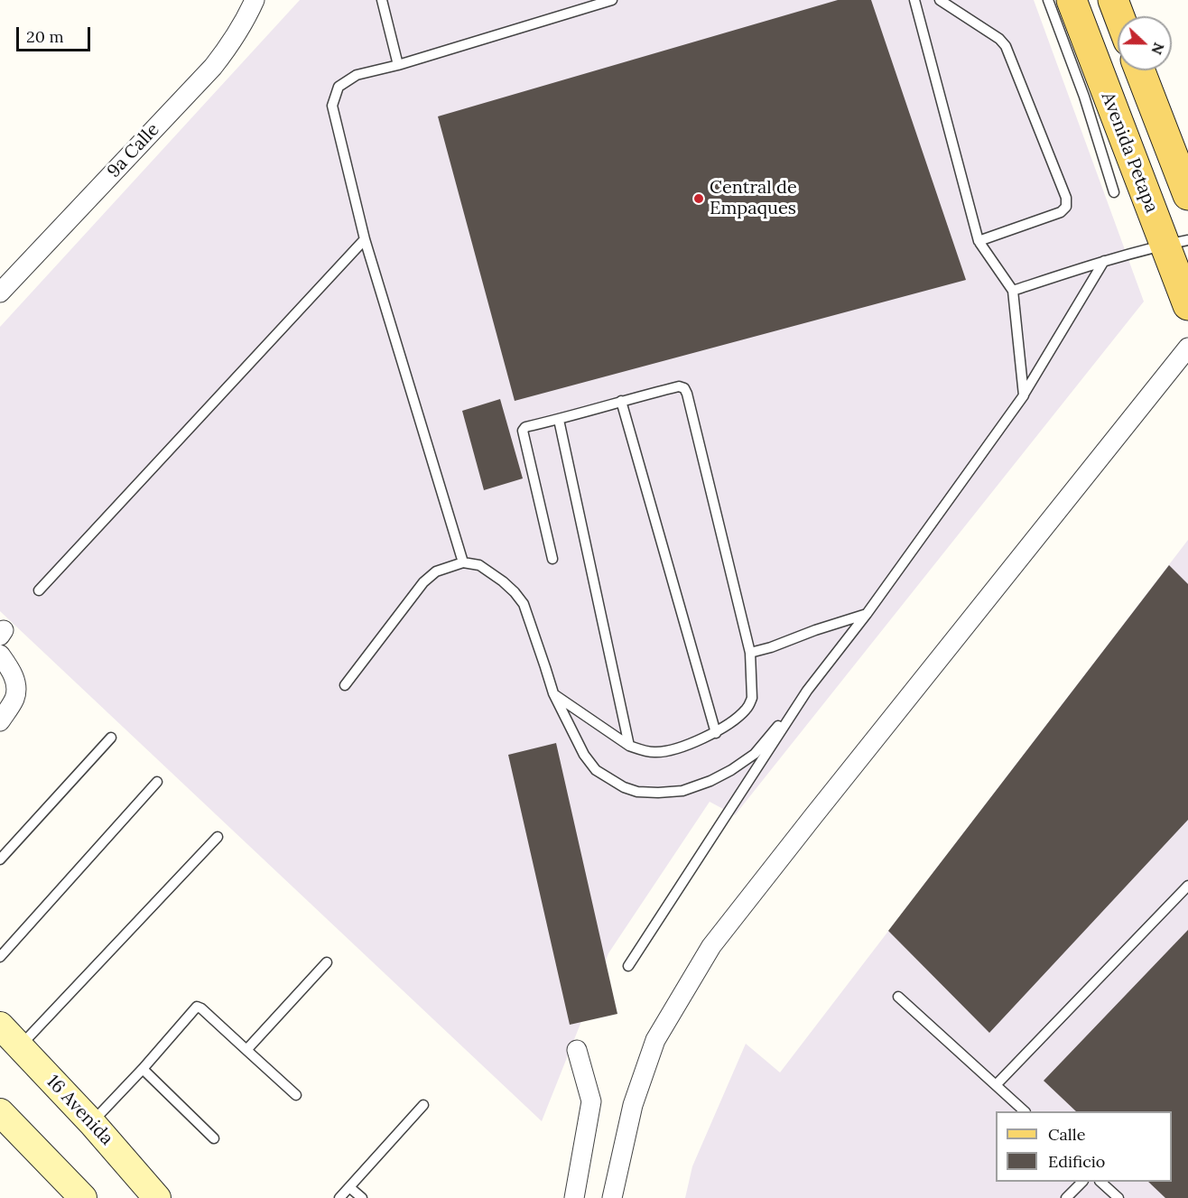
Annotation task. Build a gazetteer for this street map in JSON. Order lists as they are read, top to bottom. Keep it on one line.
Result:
{"streets":{"main road":["Avenida Petapa","16 Avenida"],"street":["9a Calle"]},"places":["Central de Empaques"],"legend":["Calle","Edificio"],"scale_bar":"20 m","north":"right"}
